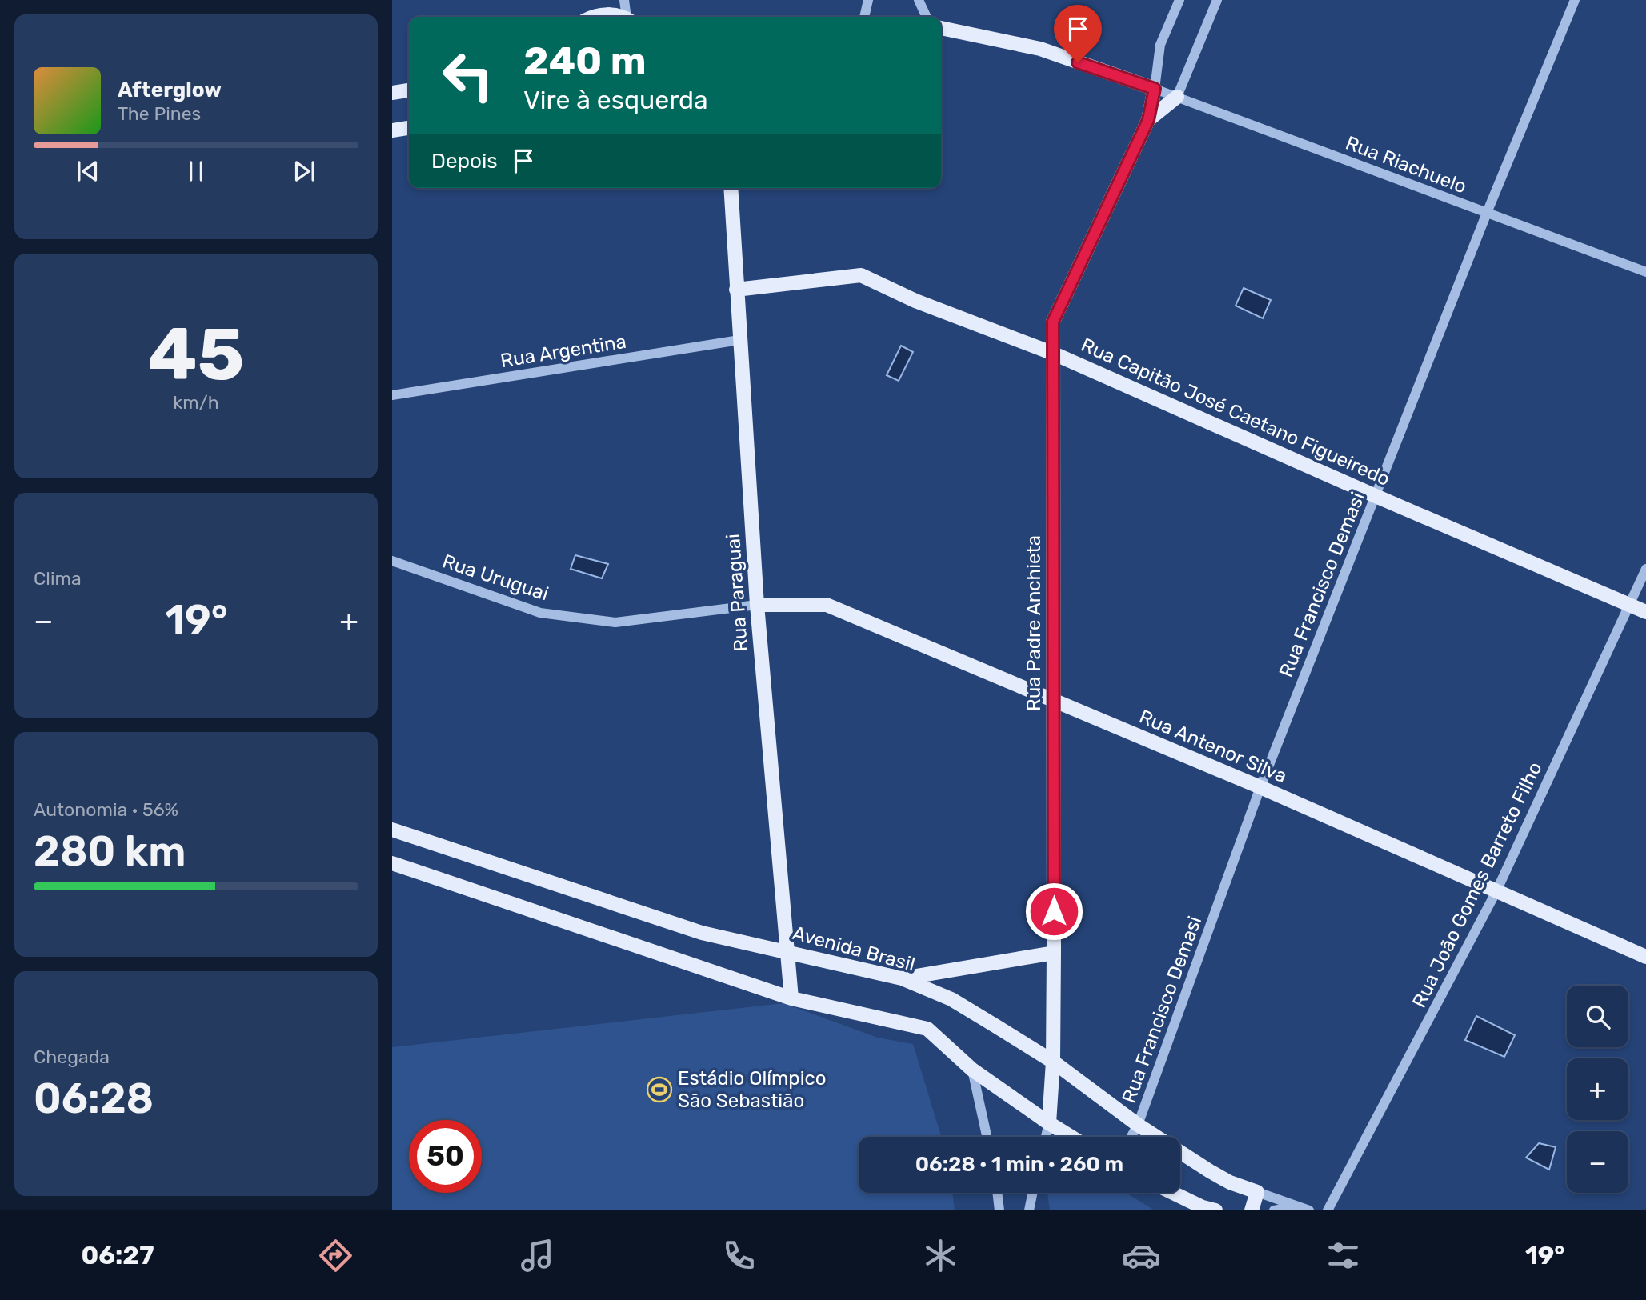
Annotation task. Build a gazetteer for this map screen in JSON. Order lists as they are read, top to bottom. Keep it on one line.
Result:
{"streets":{"main road":["Rua Capitão José Caetano Figueiredo","Rua Paraguai","Rua Padre Anchieta","Rua Antenor Silva","Avenida Brasil"],"street":["Rua Riachuelo","Rua Argentina","Rua Uruguai","Rua Francisco Demasi","Rua João Gomes Barreto Filho"]},"crossings":[["Rua Riachuelo","Rua Francisco Demasi"],["Rua Riachuelo","Rua Padre Anchieta"],["Rua Argentina","Rua Paraguai"],["Rua Capitão José Caetano Figueiredo","Rua Francisco Demasi"],["Rua Capitão José Caetano Figueiredo","Rua Paraguai"],["Rua Capitão José Caetano Figueiredo","Rua Padre Anchieta"],["Rua Capitão José Caetano Figueiredo","Rua João Gomes Barreto Filho"],["Rua Uruguai","Rua Paraguai"],["Rua Uruguai","Rua Antenor Silva"],["Rua Francisco Demasi","Rua Antenor Silva"],["Rua Francisco Demasi","Avenida Brasil"],["Rua Paraguai","Rua Antenor Silva"],["Rua Paraguai","Avenida Brasil"],["Rua Padre Anchieta","Rua Antenor Silva"],["Rua Padre Anchieta","Avenida Brasil"],["Rua Antenor Silva","Rua João Gomes Barreto Filho"]],"places":{"sports":["Estádio Olímpico São Sebastião"]},"page":{"turn":["240 m","Vire à esquerda"],"song":["Afterglow","The Pines"],"then":"Depois","tile":[["45","km/h"],"Clima",["Autonomia · 56%","280 km"],["Chegada","06:28"]],"heat":["−","19°","+"],"map_buttons":["+","−"],"limit":"50","trip":"06:28 · 1 min · 260 m","tabs":["06:27","19°"]}}
